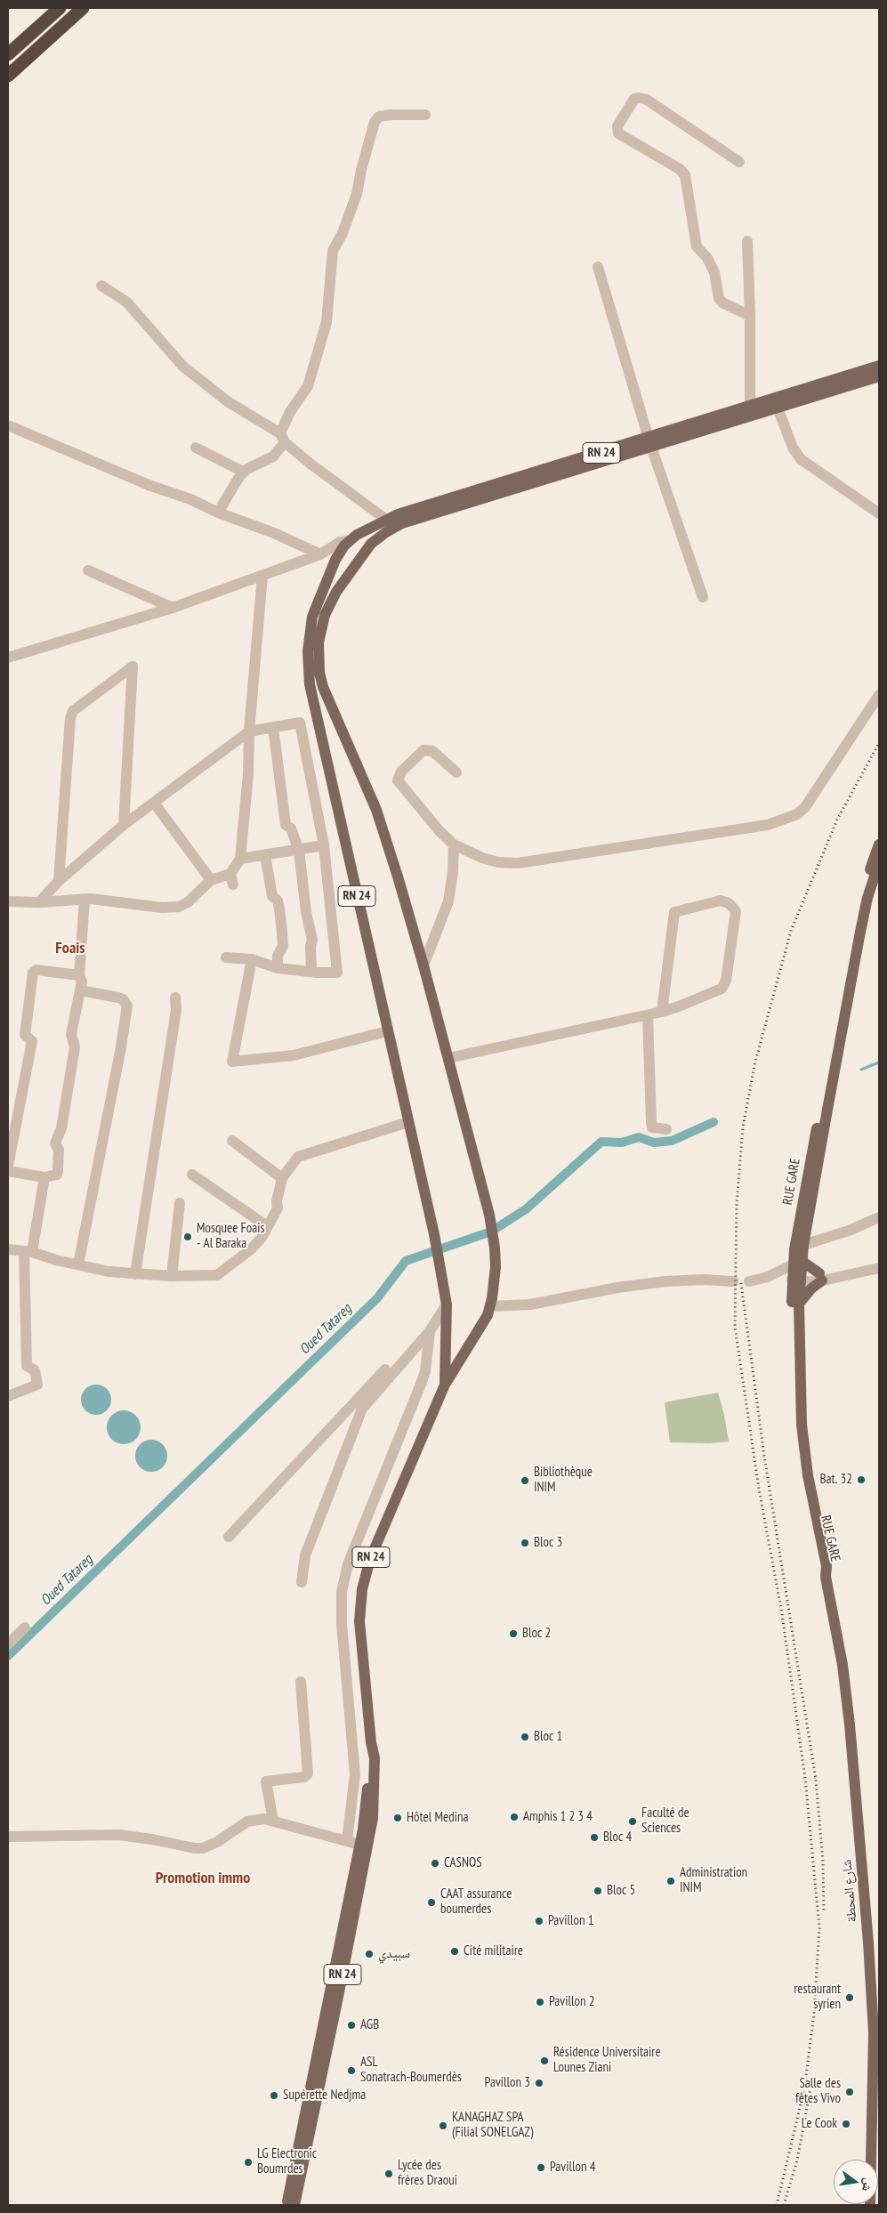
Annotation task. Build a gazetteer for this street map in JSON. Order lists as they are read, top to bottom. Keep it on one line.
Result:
{"streets":{"main road":["RN 24","RUE GARE","شارع المحطة"]},"crossings":[["RUE GARE","شارع المحطة"]],"districts":["Foais","Promotion immo"],"water":["Oued Tatareg"],"places":["Mosquee Foais - Al Baraka","Bat. 32","Bibliothèque INIM","Bloc 3","Bloc 2","Bloc 1","Amphis 1 2 3 4","Hôtel Medina","Faculté de Sciences","Bloc 4","CASNOS","Administration INIM","Bloc 5","CAAT assurance boumerdes","Pavillon 1","Cité militaire","سبيدي","restaurant syrien","Pavillon 2","AGB","Résidence Universitaire Lounes Ziani","ASL Sonatrach-Boumerdès","Pavillon 3","Salle des fêtes Vivo","Supérette Nedjma","Le Cook","KANAGHAZ SPA (Filial SONELGAZ)","LG Electronic Boumrdes","Pavillon 4","Lycée des frères Draoui"],"north":"right"}
